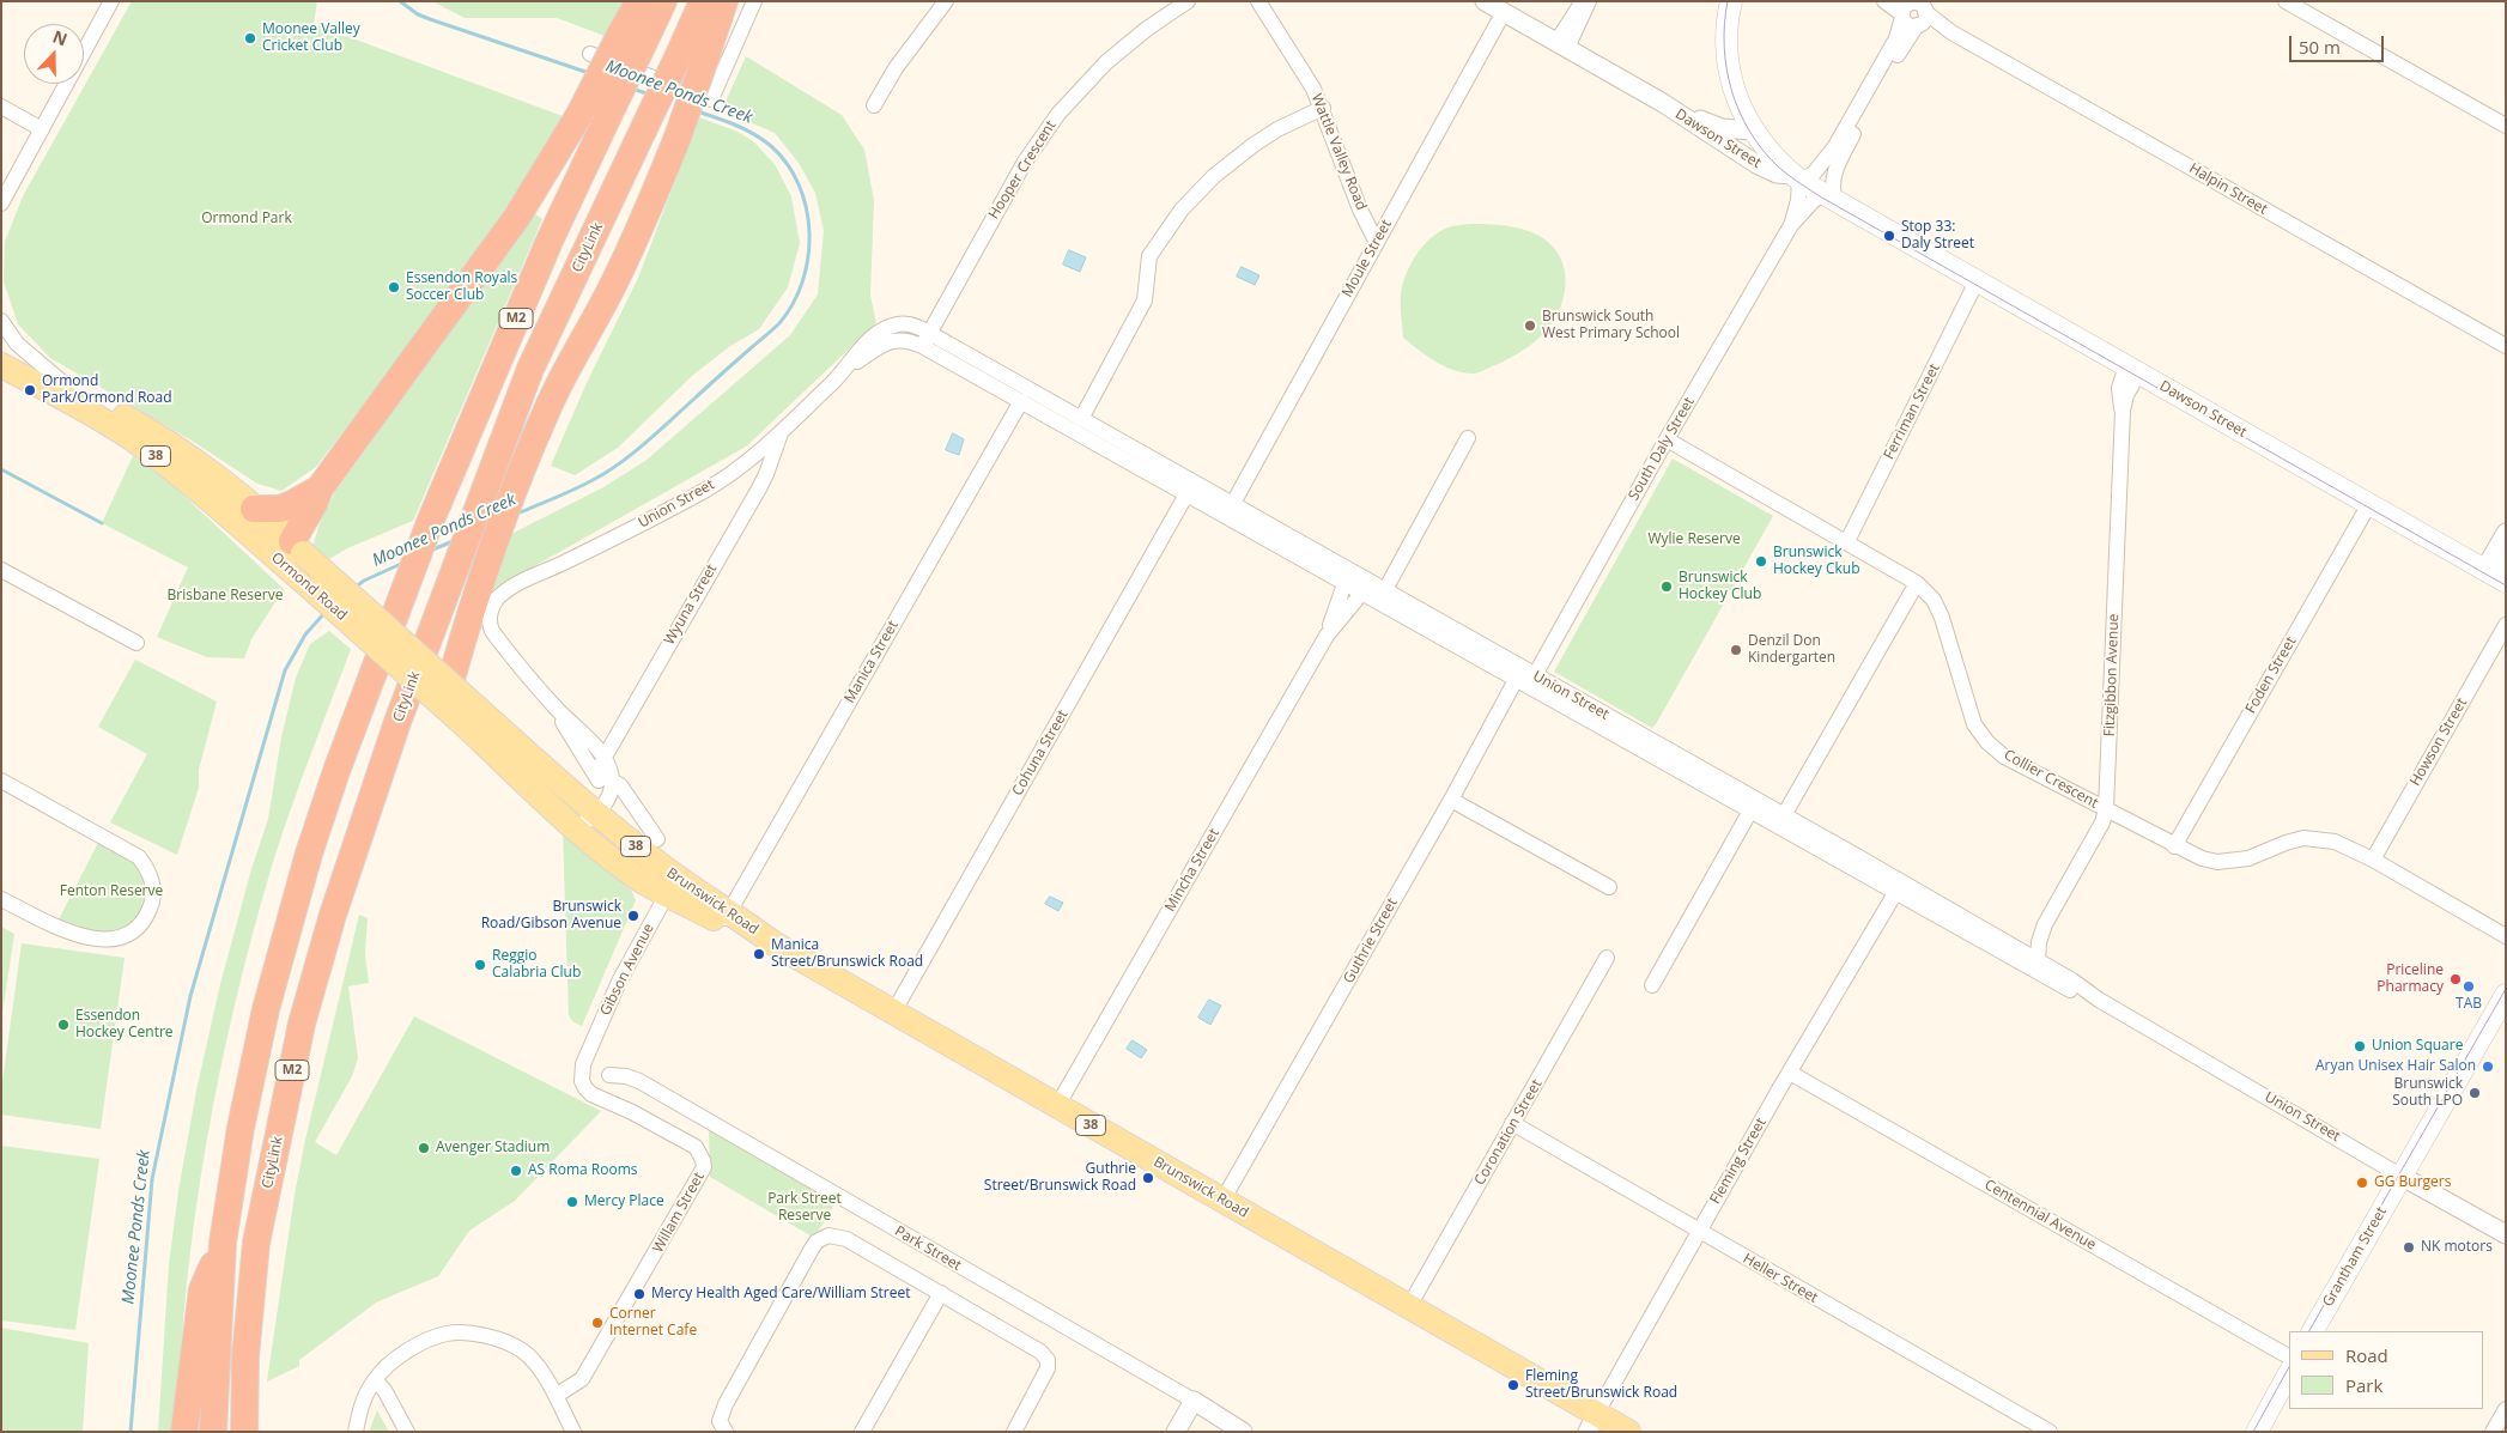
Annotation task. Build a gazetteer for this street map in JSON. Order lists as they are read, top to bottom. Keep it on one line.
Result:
{"streets":{"highway":["CityLink","M2"],"main road":["Dawson Street","38","Ormond Road","Brunswick Road","Grantham Street"],"street":["Wattle Valley Road","Hooper Crescent","Halpin Street","Moule Street","Ferriman Street","South Daly Street","Union Street","Wyuna Street","Manica Street","Fitzgibbon Avenue","Foden Street","Howson Street","Cohuna Street","Collier Crescent","Mincha Street","Guthrie Street","Gibson Avenue","Coronation Street","Fleming Street","Willam Street","Centennial Avenue","Park Street","Heller Street"]},"crossings":[["Dawson Street","Moule Street"],["Dawson Street","Ferriman Street"],["Dawson Street","South Daly Street"],["Dawson Street","Fitzgibbon Avenue"],["Dawson Street","Foden Street"],["Wattle Valley Road","Moule Street"],["Hooper Crescent","Union Street"],["Moule Street","Union Street"],["Ferriman Street","Collier Crescent"],["South Daly Street","Union Street"],["South Daly Street","Collier Crescent"],["Union Street","Wyuna Street"],["Union Street","Manica Street"],["Union Street","Fitzgibbon Avenue"],["Union Street","Cohuna Street"],["Union Street","Mincha Street"],["Union Street","Guthrie Street"],["Union Street","Fleming Street"],["Union Street","Grantham Street"],["Ormond Road","Brunswick Road"],["Manica Street","Brunswick Road"],["Fitzgibbon Avenue","Collier Crescent"],["Foden Street","Collier Crescent"],["Howson Street","Collier Crescent"],["Cohuna Street","Brunswick Road"],["Mincha Street","Brunswick Road"],["Brunswick Road","Guthrie Street"],["Brunswick Road","Gibson Avenue"],["Brunswick Road","Coronation Street"],["Brunswick Road","Fleming Street"],["Gibson Avenue","Willam Street"],["Coronation Street","Heller Street"],["Fleming Street","Centennial Avenue"],["Fleming Street","Heller Street"]],"water":["Moonee Ponds Creek"],"parks":["Ormond Park","Wylie Reserve","Brisbane Reserve","Fenton Reserve","Park Street Reserve"],"places":["Moonee Valley Cricket Club","Stop 33: Daly Street","Essendon Royals Soccer Club","Brunswick South West Primary School","Ormond Park/Ormond Road","Brunswick Hockey Ckub","Brunswick Hockey Club","Denzil Don Kindergarten","Brunswick Road/Gibson Avenue","Manica Street/Brunswick Road","Reggio Calabria Club","Priceline Pharmacy","TAB","Essendon Hockey Centre","Union Square","Aryan Unisex Hair Salon","Brunswick South LPO","Avenger Stadium","AS Roma Rooms","Guthrie Street/Brunswick Road","GG Burgers","Mercy Place","NK motors","Mercy Health Aged Care/William Street","Corner Internet Cafe","Fleming Street/Brunswick Road"],"legend":["Road","Park"],"scale_bar":"50 m","north":"top"}
